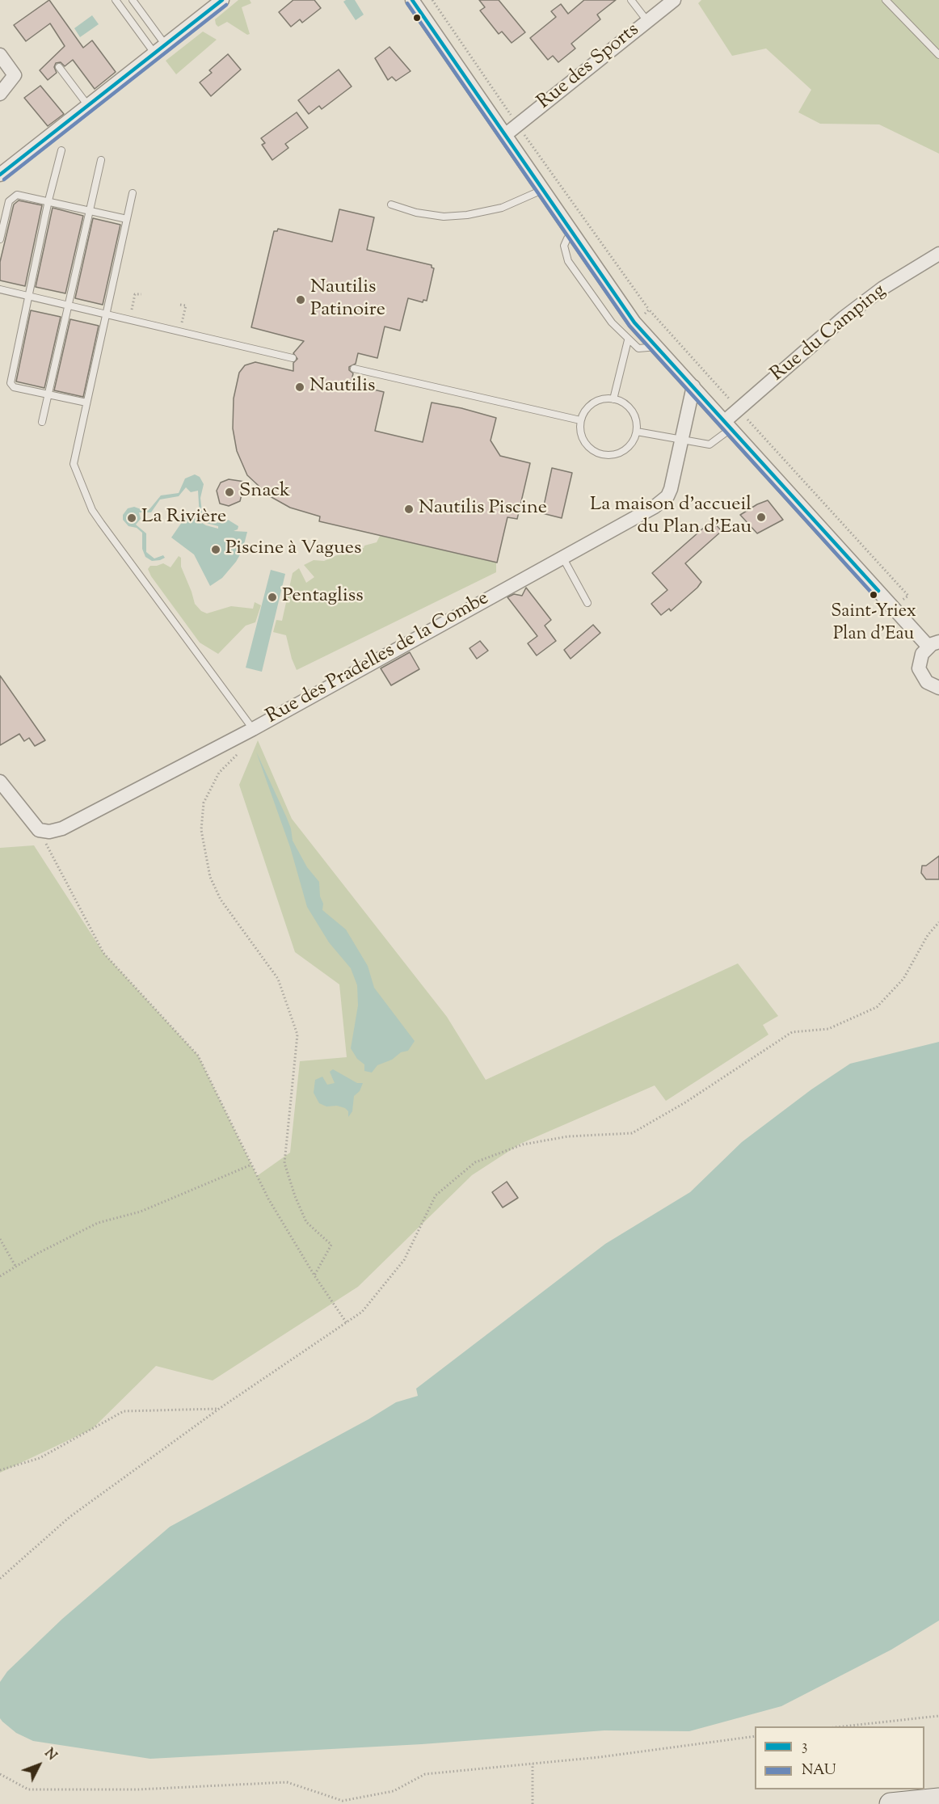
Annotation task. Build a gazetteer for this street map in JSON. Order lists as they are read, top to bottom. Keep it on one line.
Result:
{"streets":{"street":["Rue des Sports","Rue du Camping","Rue des Pradelles de la Combe"]},"places":["Nautilis Patinoire","Nautilis","Snack","Nautilis Piscine","La maison d’accueil du Plan d’Eau","La Rivière","Piscine à Vagues","Saint-Yriex Plan d'Eau","Pentagliss"],"lines":["transit line 3","transit line NAU"],"legend":["3","NAU"],"north":"top right"}
